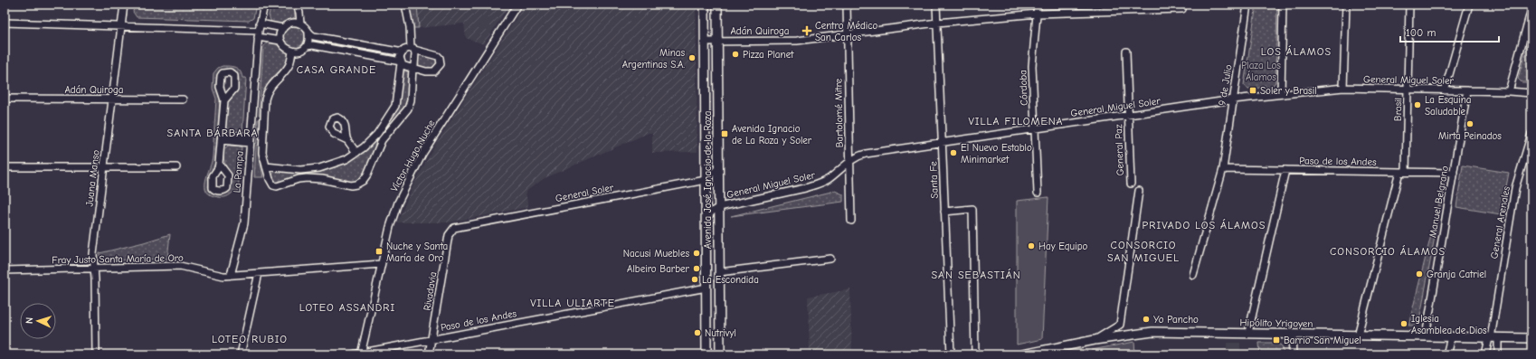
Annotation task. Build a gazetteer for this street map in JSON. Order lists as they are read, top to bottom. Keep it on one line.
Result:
{"streets":{"main road":["Avenida José Ignacio de la Roza","Hipólito Yrigoyen"],"street":["Adán Quiroga","General Miguel Soler","9 de Julio","Córdoba","Brasil","Bartolomé Mitre","General Paz","Víctor Hugo Nuche","Paso de los Andes","La Pampa","Juana Manso","Santa Fe","General Soler","Manuel Belgrano","General Arenales","Fray Justo Santa María de Oro","Rivadavia"]},"crossings":[["Adán Quiroga","Córdoba"],["Adán Quiroga","Bartolomé Mitre"],["Adán Quiroga","Juana Manso"],["Adán Quiroga","Avenida José Ignacio de la Roza"],["Adán Quiroga","Santa Fe"],["General Miguel Soler","9 de Julio"],["General Miguel Soler","Córdoba"],["General Miguel Soler","Brasil"],["General Miguel Soler","Bartolomé Mitre"],["General Miguel Soler","General Paz"],["General Miguel Soler","Avenida José Ignacio de la Roza"],["General Miguel Soler","Santa Fe"],["General Miguel Soler","Manuel Belgrano"],["9 de Julio","Paso de los Andes"],["Brasil","Paso de los Andes"],["Brasil","Hipólito Yrigoyen"],["Víctor Hugo Nuche","Paso de los Andes"],["Víctor Hugo Nuche","Fray Justo Santa María de Oro"],["Paso de los Andes","Avenida José Ignacio de la Roza"],["Paso de los Andes","Manuel Belgrano"],["Paso de los Andes","Rivadavia"],["La Pampa","Fray Justo Santa María de Oro"],["Juana Manso","Fray Justo Santa María de Oro"],["Avenida José Ignacio de la Roza","General Soler"],["General Soler","Rivadavia"],["Manuel Belgrano","Hipólito Yrigoyen"],["General Arenales","Hipólito Yrigoyen"]],"districts":["LOS ÁLAMOS","CASA GRANDE","VILLA FILOMENA","SANTA BÁRBARA","PRIVADO LOS ÁLAMOS","CONSORCIO SAN MIGUEL","CONSORCIO ÁLAMOS","SAN SEBASTIÁN","VILLA ULIARTE","LOTEO ASSANDRI","LOTEO RUBIO"],"parks":["Plaza Los Álamos"],"places":{"health":["Centro Médico San Carlos"],"other":["Pizza Planet","Minas Argentinas S.A.","La Esquina Saludable","Mirta Peinados","El Nuevo Establo Minimarket","Hay Equipo","Nacusi Muebles","Albeiro Barber","Granja Catriel","La Escondida","Yo Pancho","Iglesia Asamblea de Dios","Nutrivyl"],"transit":["Soler y Brasil","Avenida Ignacio de La Roza y Soler","Nuche y Santa María de Oro","Barrio San Miguel"]},"scale_bar":"100 m","north":"left"}
